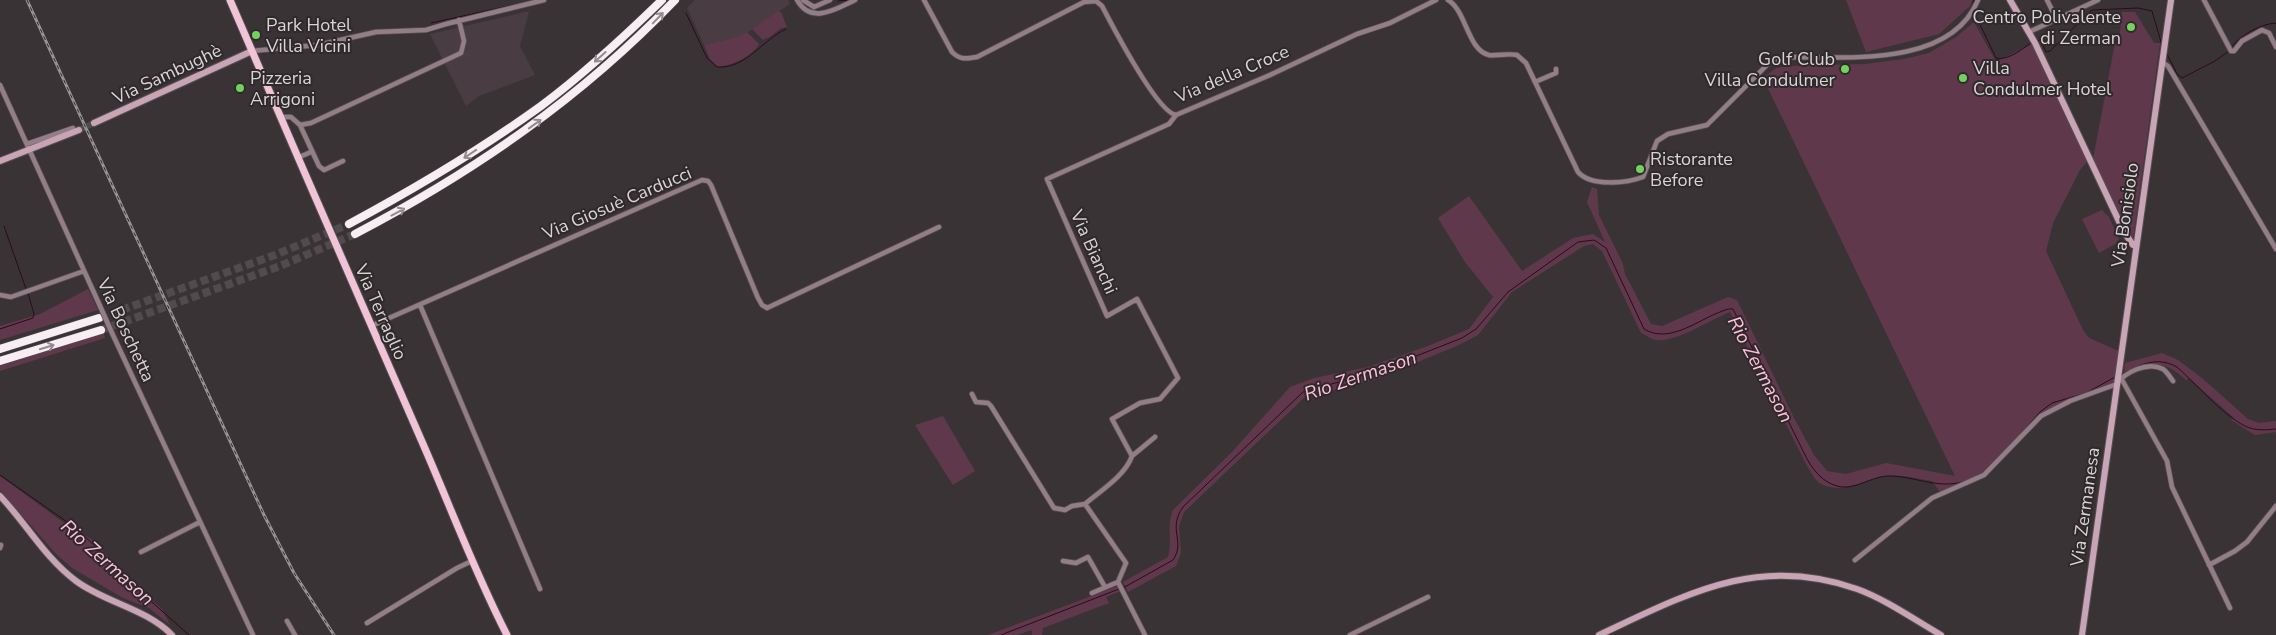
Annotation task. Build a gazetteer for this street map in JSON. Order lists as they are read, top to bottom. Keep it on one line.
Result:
{"streets":{"main road":["Via Sambughè","Via Bonisiolo","Via Terraglio","Via Zermanesa"],"street":["Via della Croce","Via Giosuè Carducci","Via Bianchi","Via Boschetta"]},"crossings":[["Via Sambughè","Via Terraglio"],["Via della Croce","Via Bianchi"],["Via Giosuè Carducci","Via Terraglio"],["Via Bonisiolo","Via Zermanesa"]],"water":["Rio Zermason"],"places":["Centro Polivalente di Zerman","Park Hotel Villa Vicini","Golf Club Villa Condulmer","Villa Condulmer Hotel","Pizzeria Arrigoni","Ristorante Before"]}
